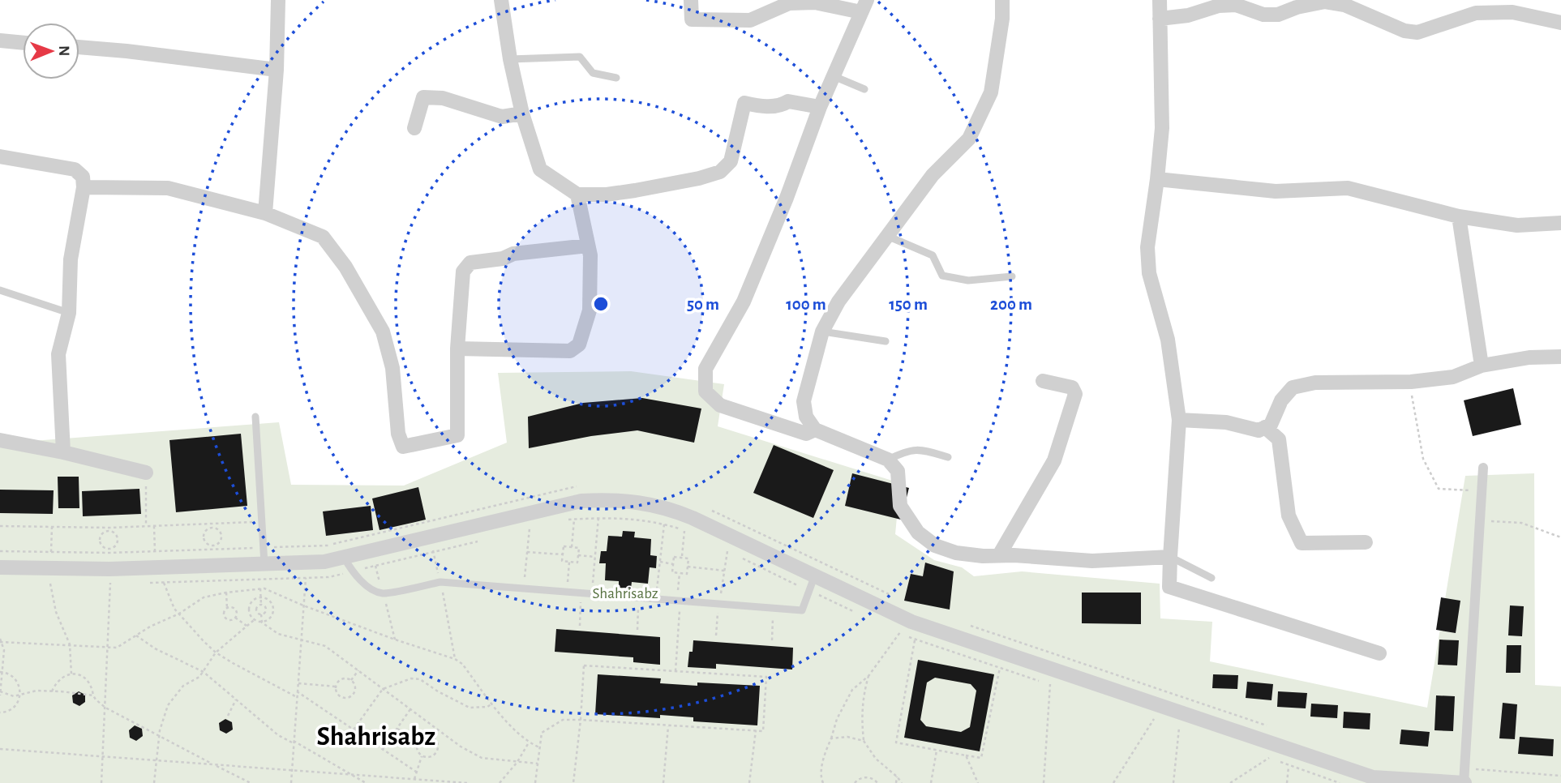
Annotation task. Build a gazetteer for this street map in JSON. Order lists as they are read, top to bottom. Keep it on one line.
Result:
{"districts":["Shahrisabz"],"parks":["Shahrisabz"],"north":"right","rings":["50 m","100 m","150 m","200 m"]}
